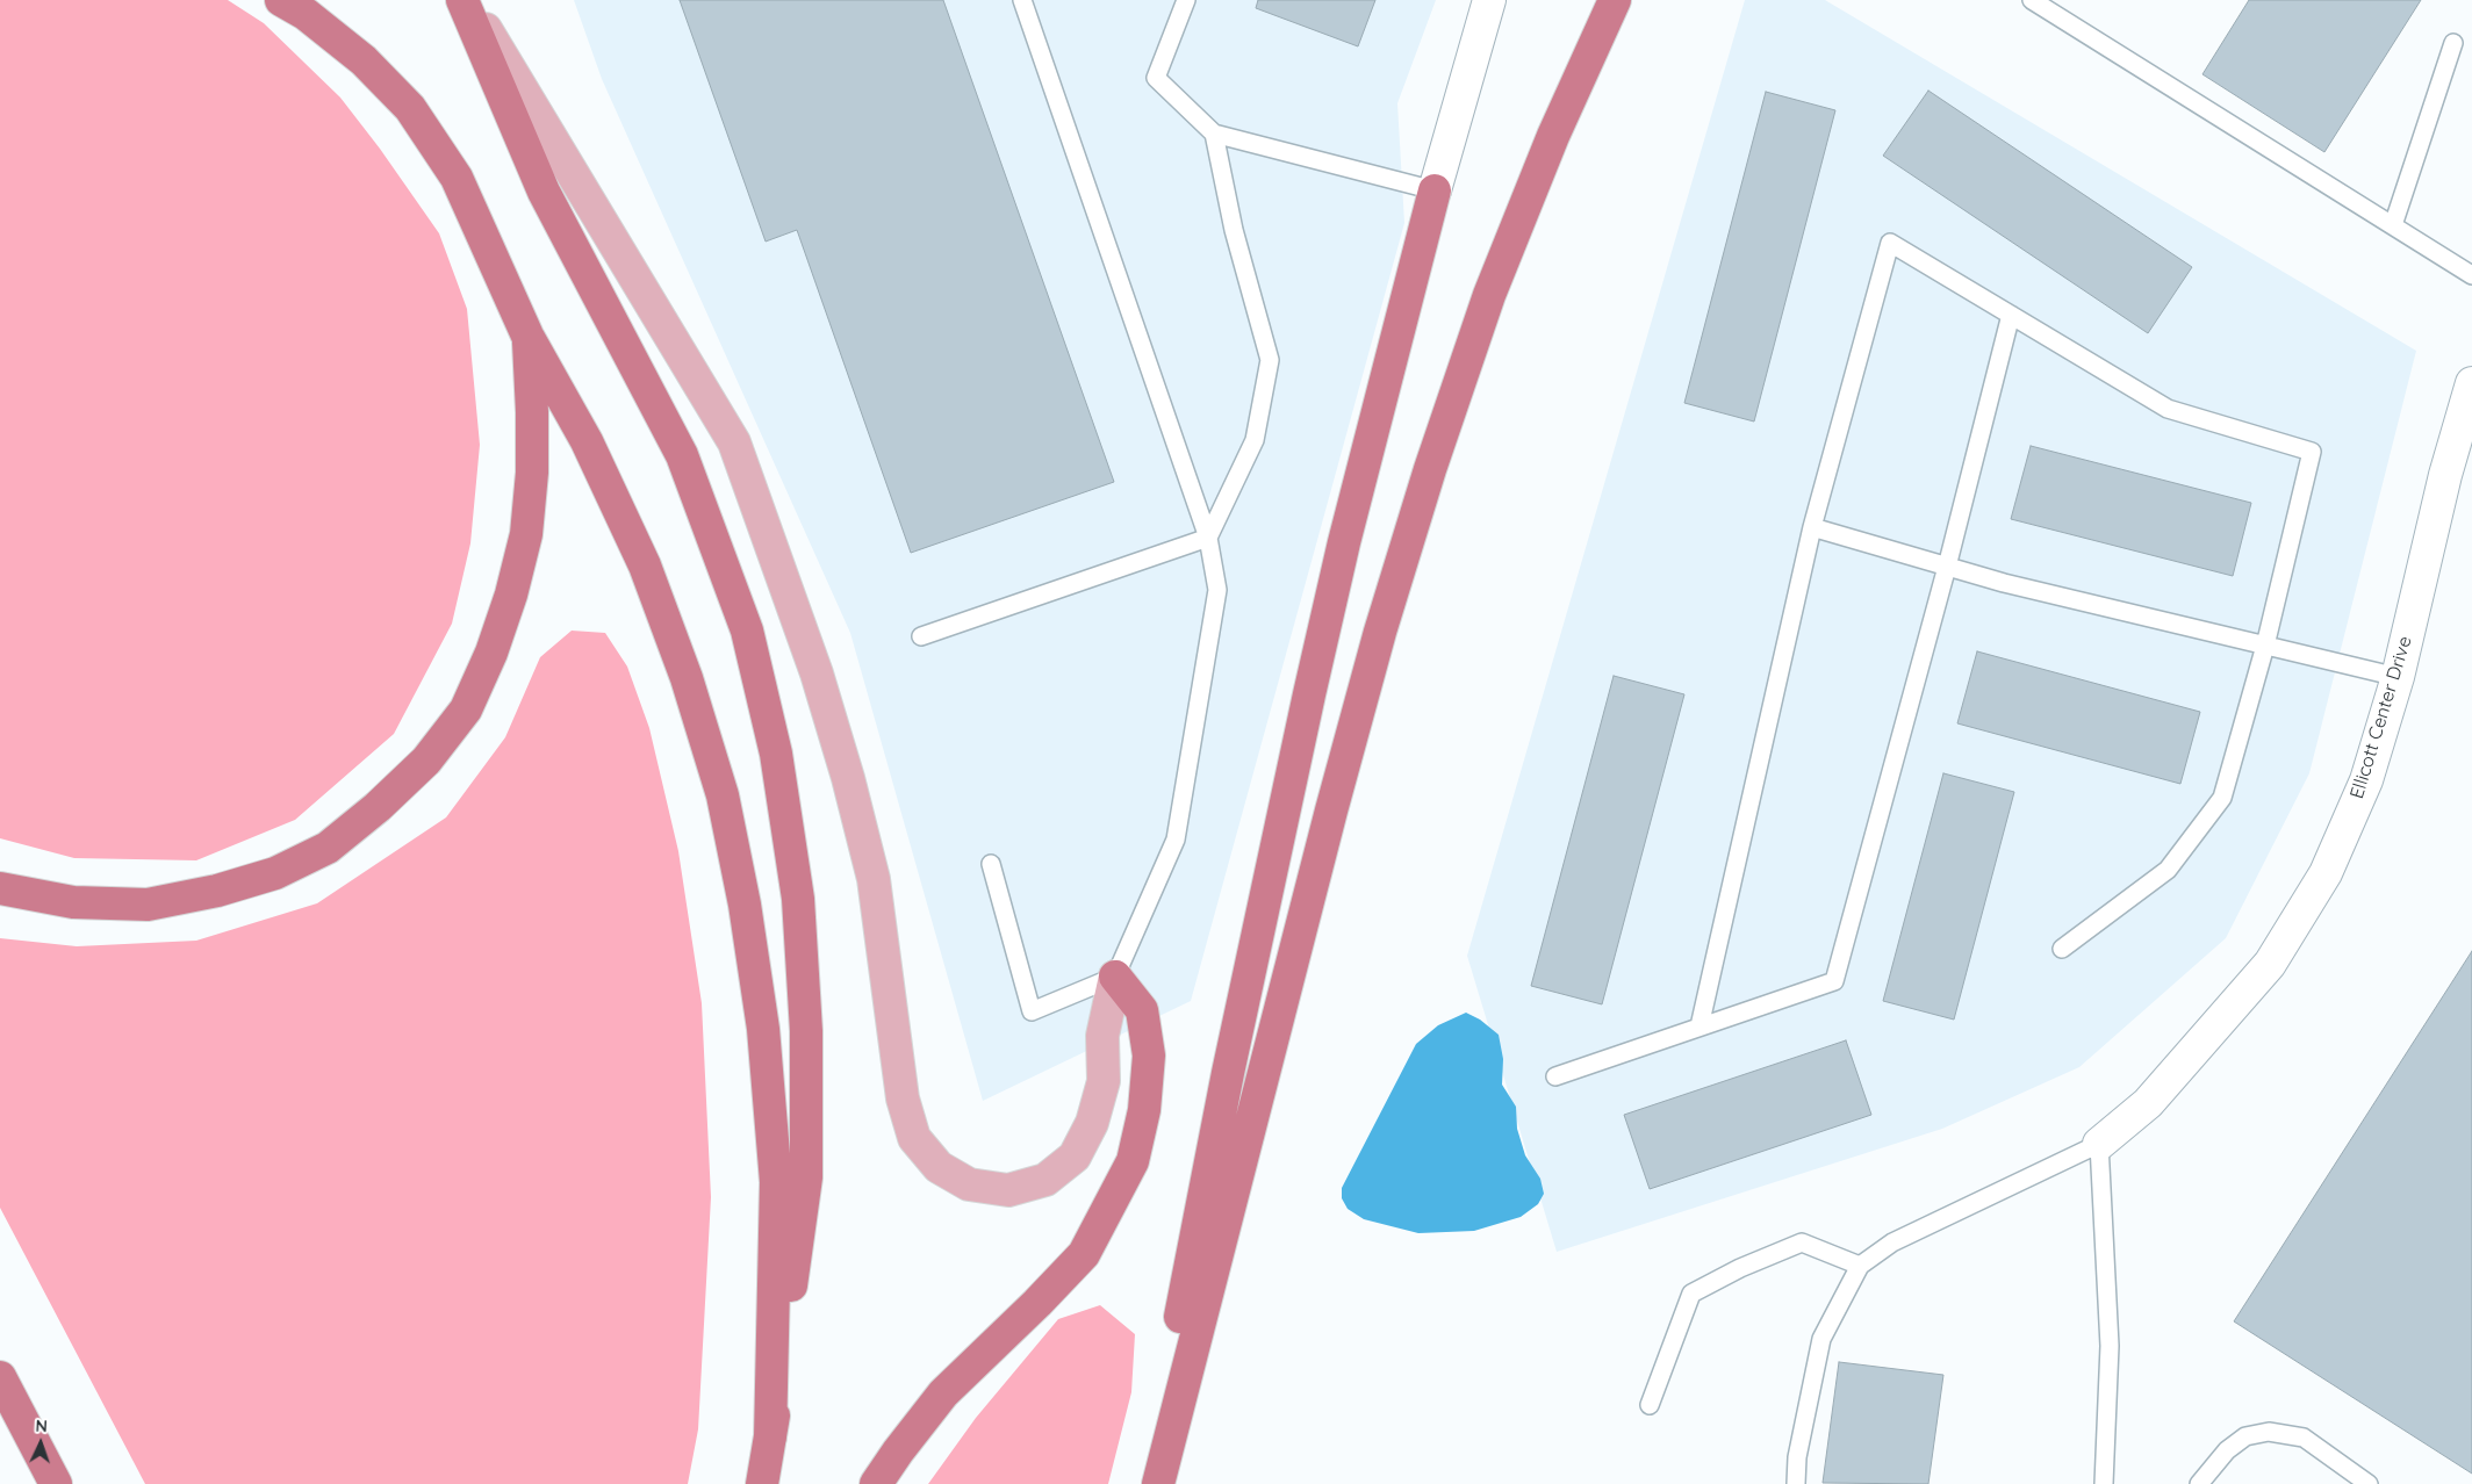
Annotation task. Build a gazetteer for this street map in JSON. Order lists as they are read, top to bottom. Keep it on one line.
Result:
{"streets":{"street":["Ellicott Center Drive"]},"north":"top"}
